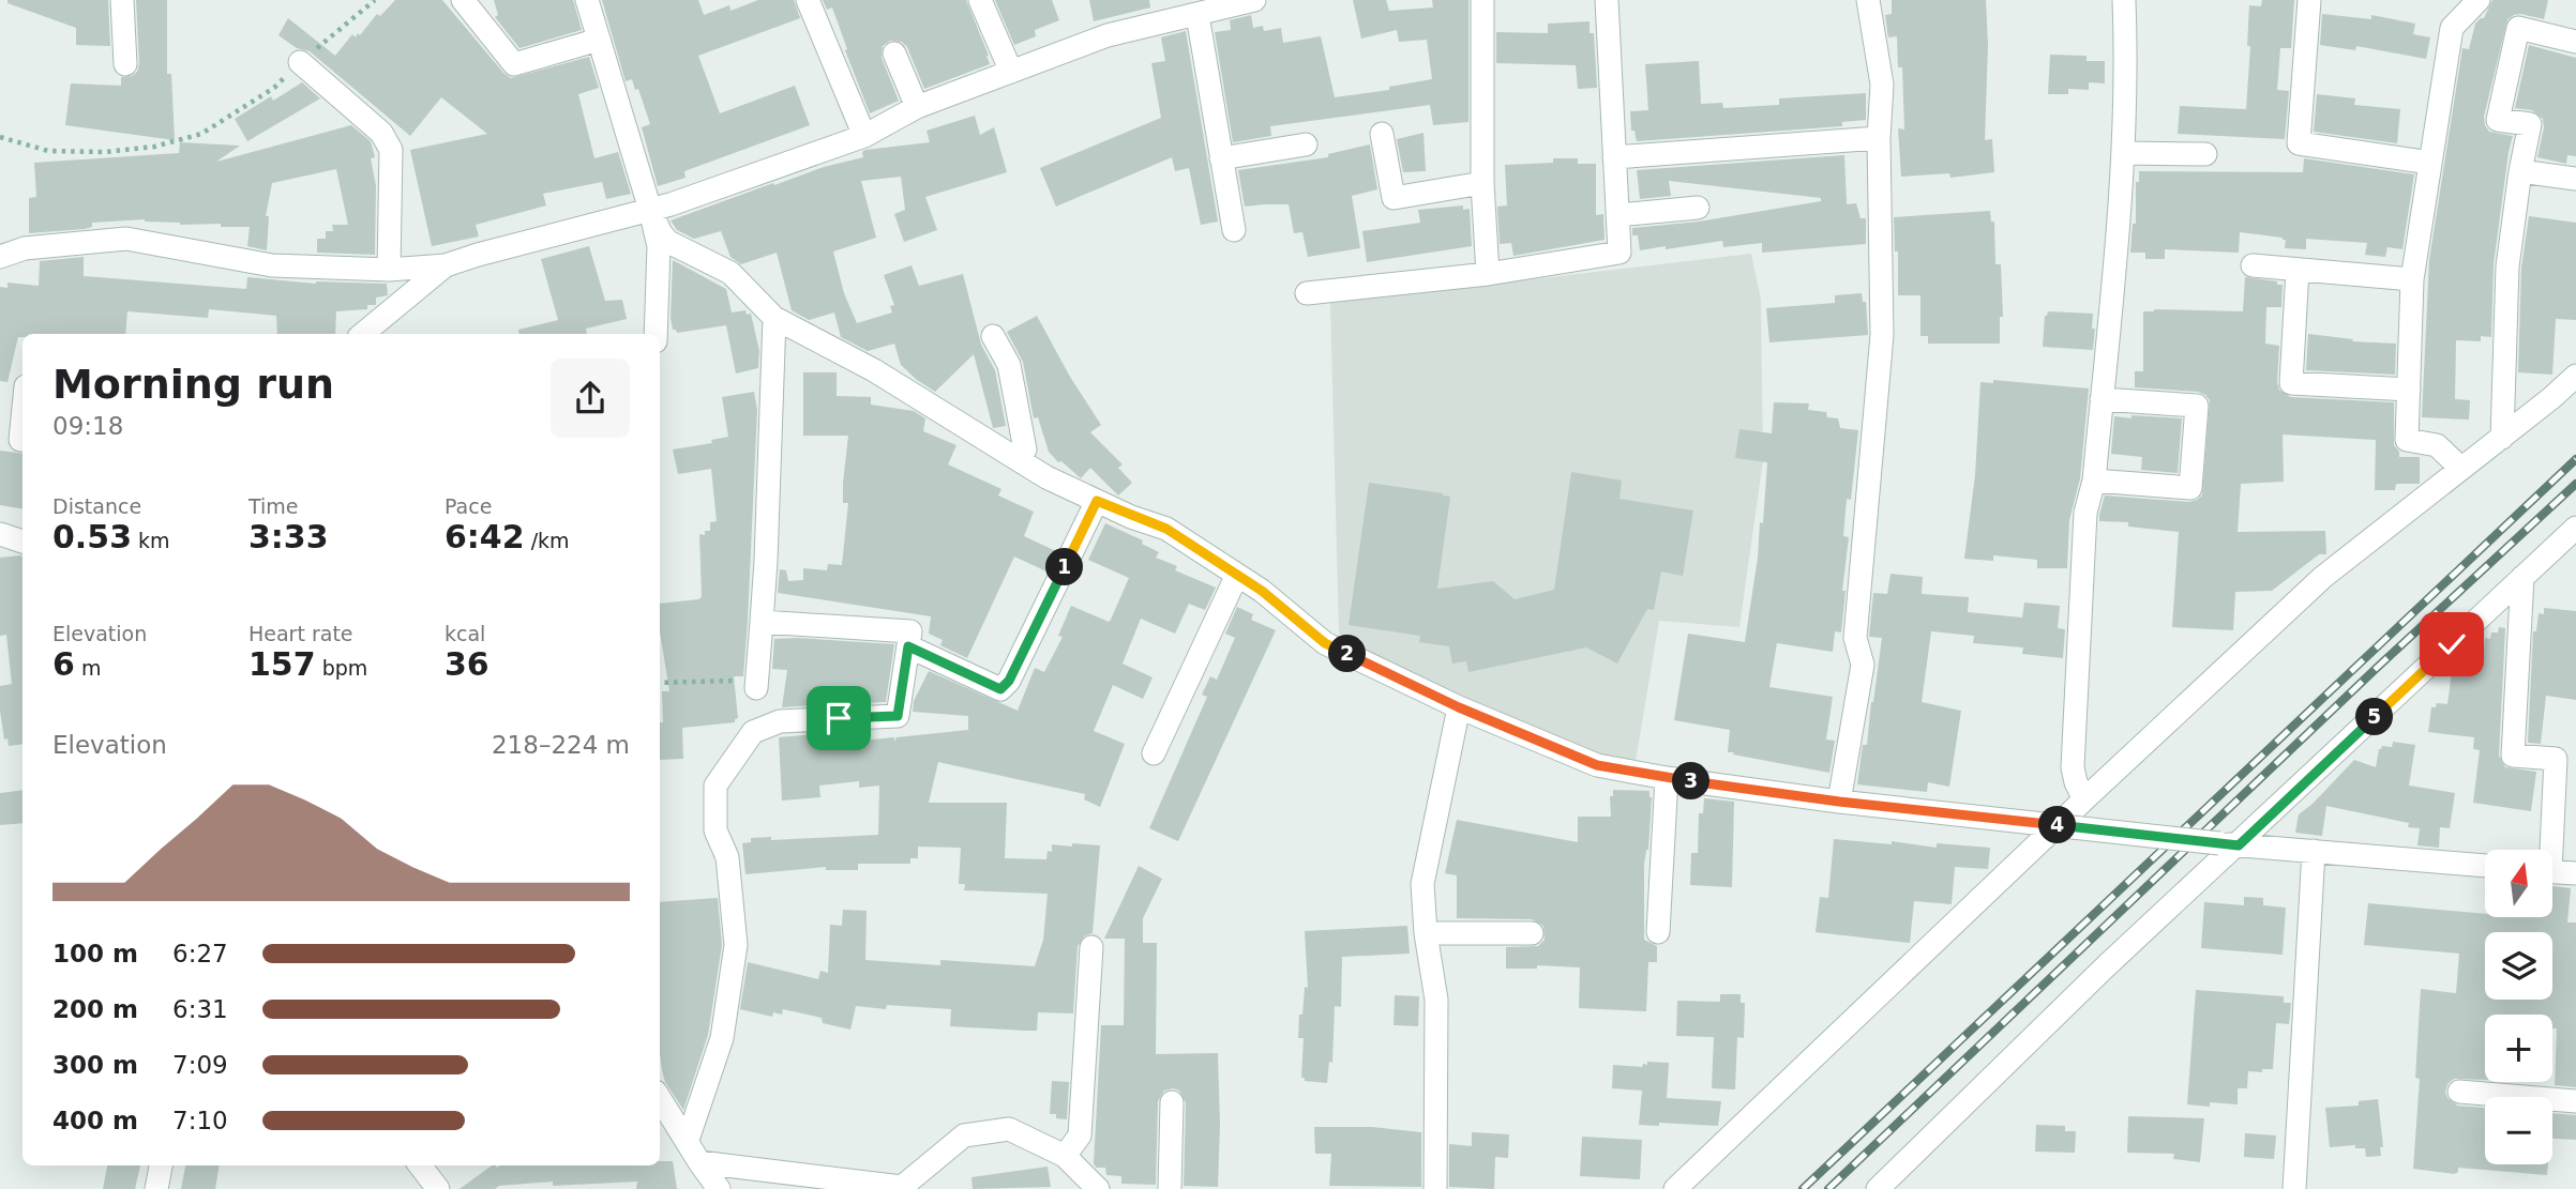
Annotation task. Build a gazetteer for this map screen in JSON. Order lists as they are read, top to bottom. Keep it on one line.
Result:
{"north":"top","page":{"heading":["Morning run","09:18"],"stats":[["Distance","0.53 km"],["Time","3:33"],["Pace","6:42 /km"],["Elevation","6 m"],["Heart rate","157 bpm"],["kcal","36"]],"pins":["1","2","5","3","4"],"chart":["Elevation","218–224 m"],"map_buttons":["+","−"],"list":[{"name":"100 m","note":"6:27"},{"name":"200 m","note":"6:31"},{"name":"300 m","note":"7:09"},{"name":"400 m","note":"7:10"}]}}
